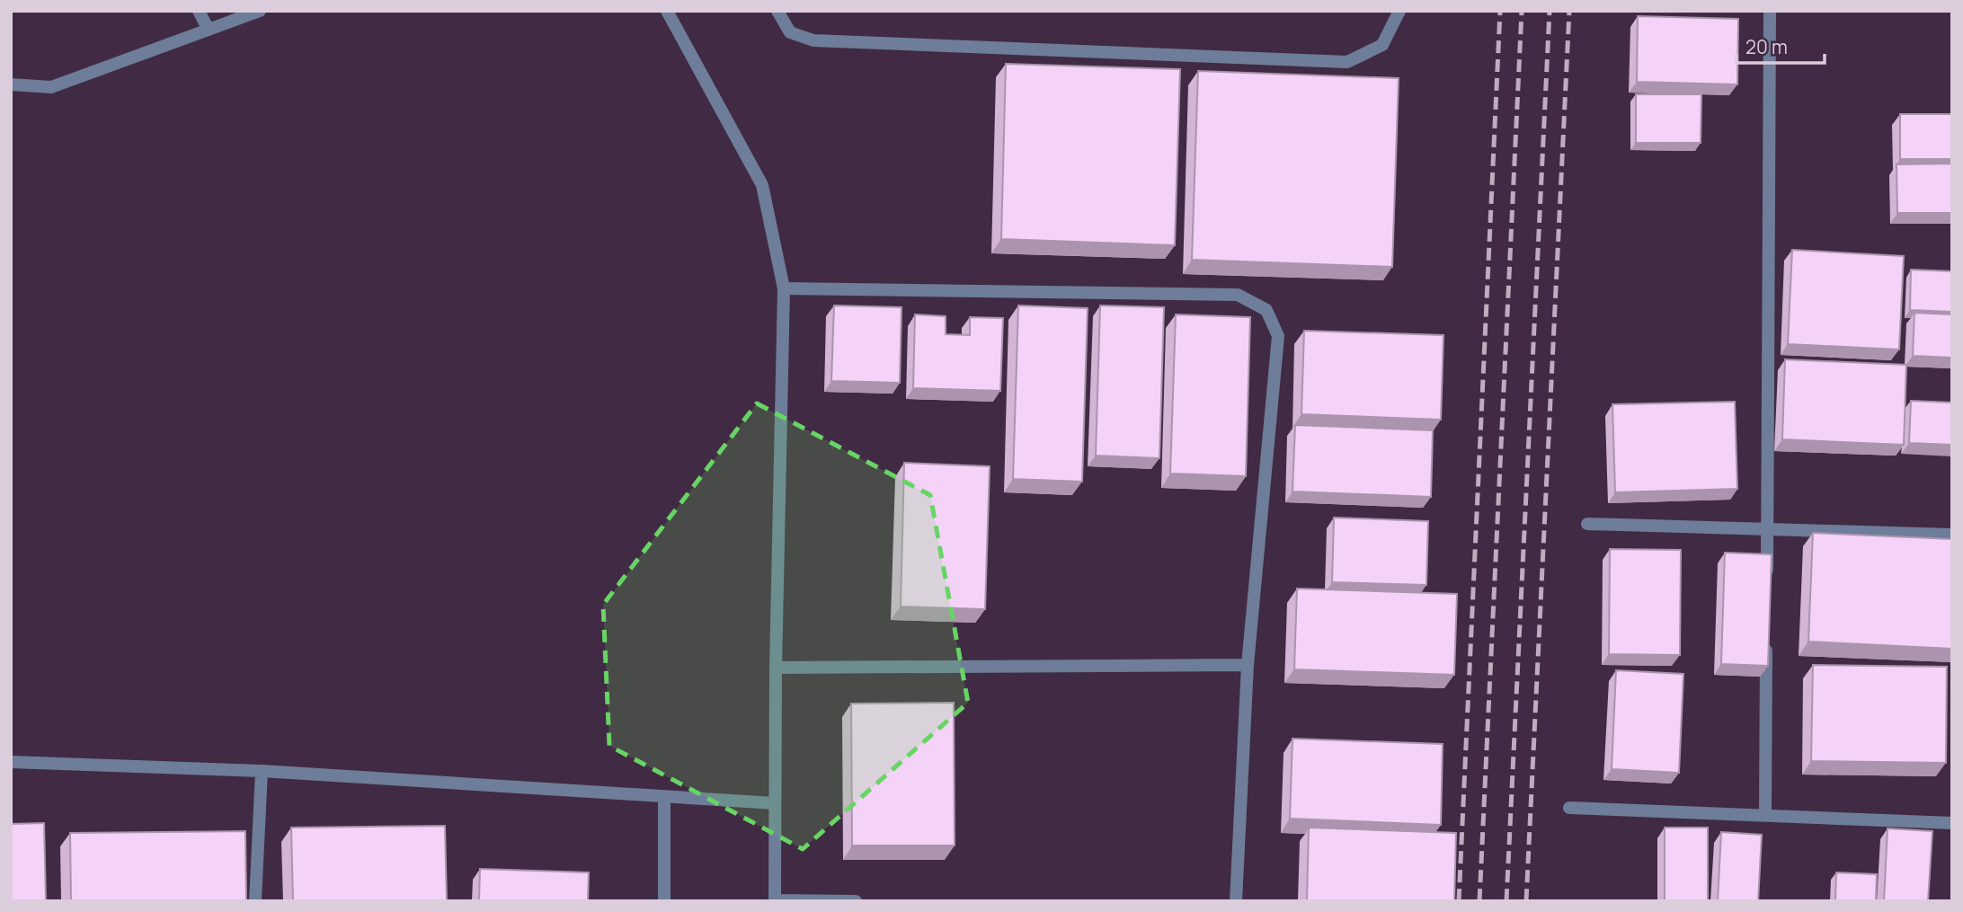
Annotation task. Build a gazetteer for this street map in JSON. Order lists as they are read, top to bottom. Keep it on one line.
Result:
{"scale_bar":"20 m"}
